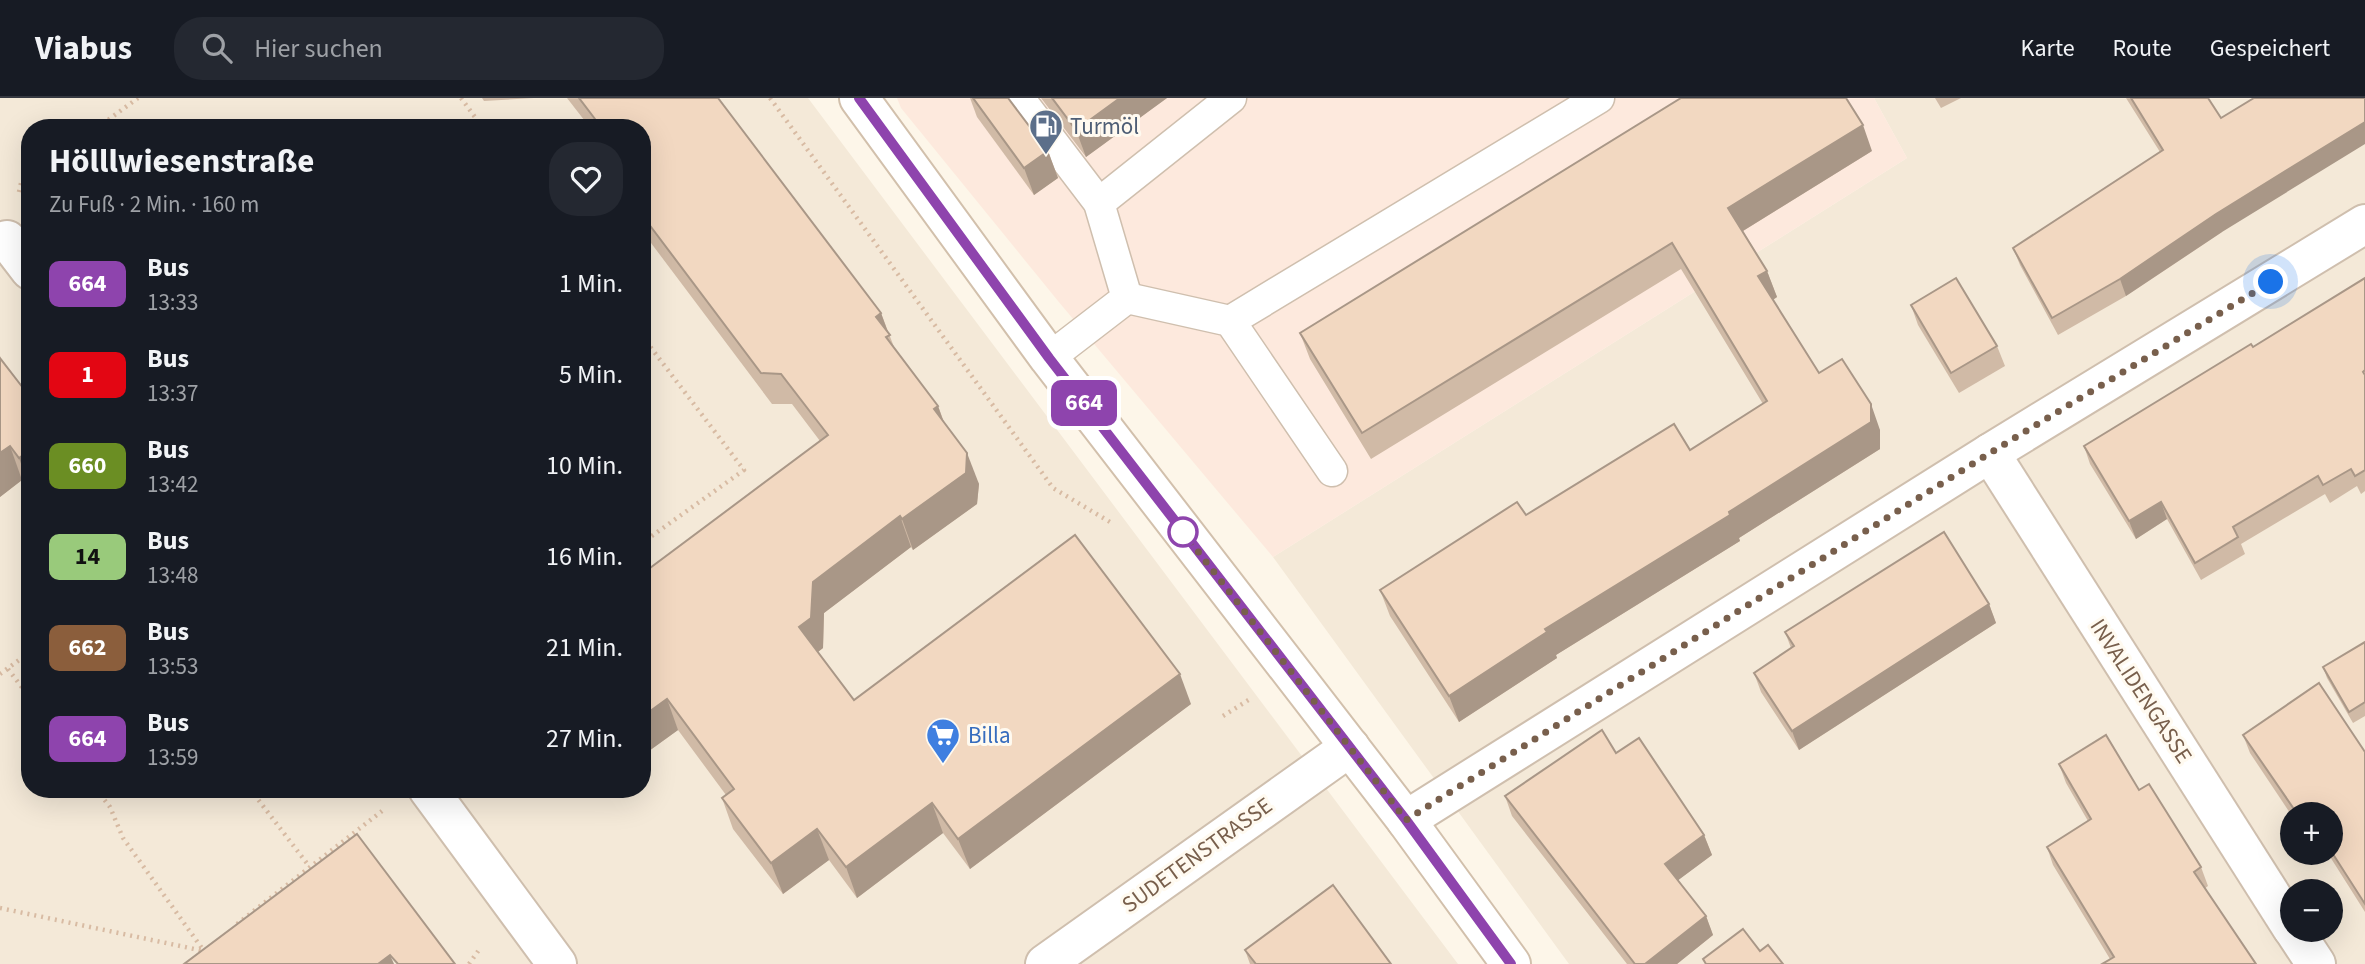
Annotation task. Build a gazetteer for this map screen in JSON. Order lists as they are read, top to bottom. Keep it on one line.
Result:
{"streets":{"street":["INVALIDENGASSE","SUDETENSTRASSE"]},"places":{"fuel station":["Turmöl"],"supermarket":["Billa"]},"lines":["bus line 664"],"page":{"header":"Viabus","search":"Hier suchen","nav":["Karte","Route","Gespeichert"],"on_map":"664","heading":["Hölllwiesenstraße","Zu Fuß · 2 Min. · 160 m"],"list":[{"mark":"664","name":"Bus","note":"13:33","value":"1 Min."},{"mark":"1","name":"Bus","note":"13:37","value":"5 Min."},{"mark":"660","name":"Bus","note":"13:42","value":"10 Min."},{"mark":"14","name":"Bus","note":"13:48","value":"16 Min."},{"mark":"662","name":"Bus","note":"13:53","value":"21 Min."},{"mark":"664","name":"Bus","note":"13:59","value":"27 Min."}],"map_buttons":["+","−"]}}
